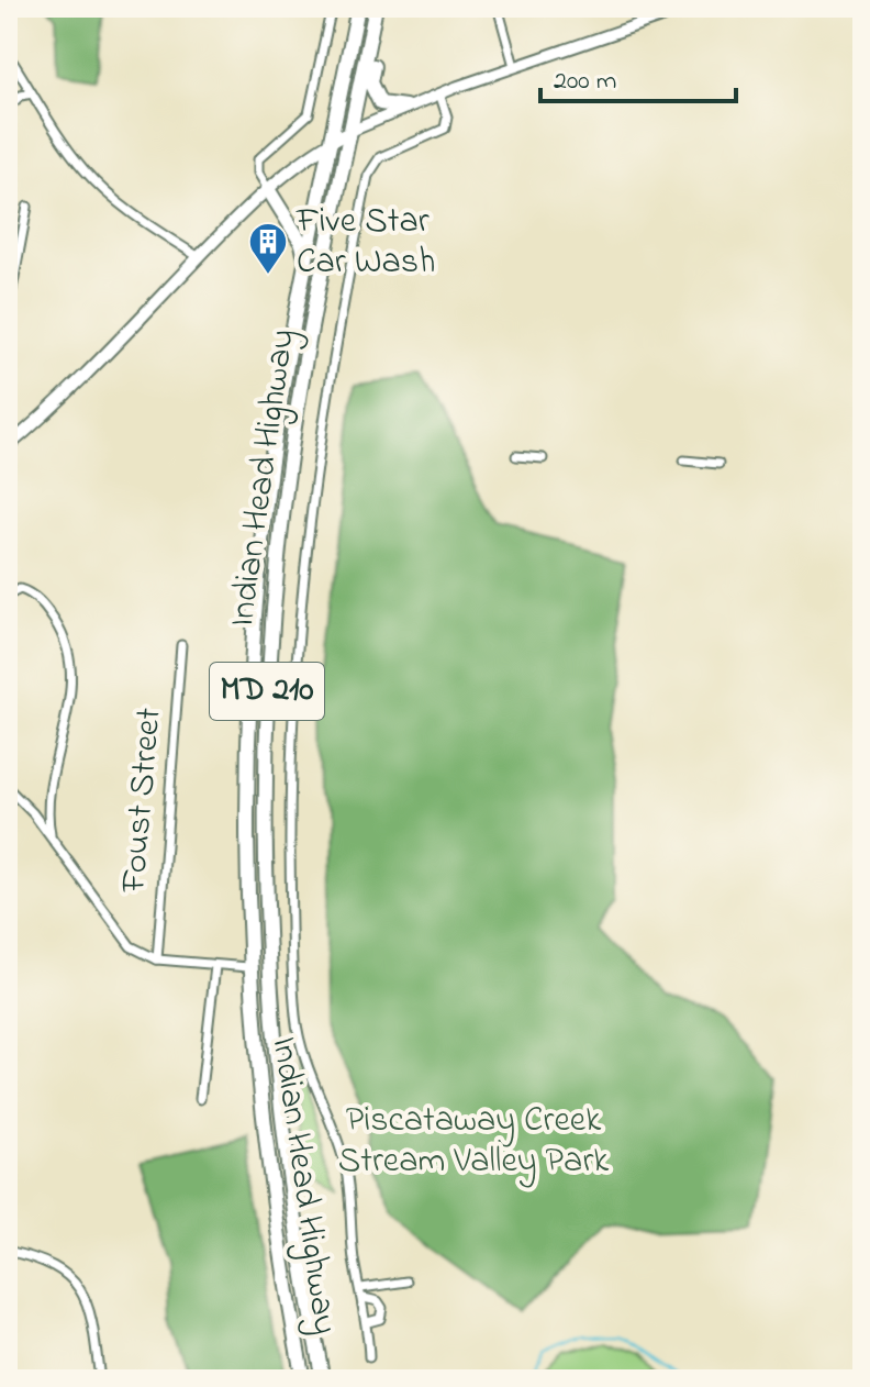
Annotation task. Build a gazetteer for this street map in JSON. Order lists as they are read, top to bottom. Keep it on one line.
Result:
{"streets":{"highway":["Indian Head Highway","MD 210"],"street":["Foust Street"]},"parks":["Piscataway Creek Stream Valley Park"],"places":{"building":["Five Star Car Wash"]},"scale_bar":"200 m"}
